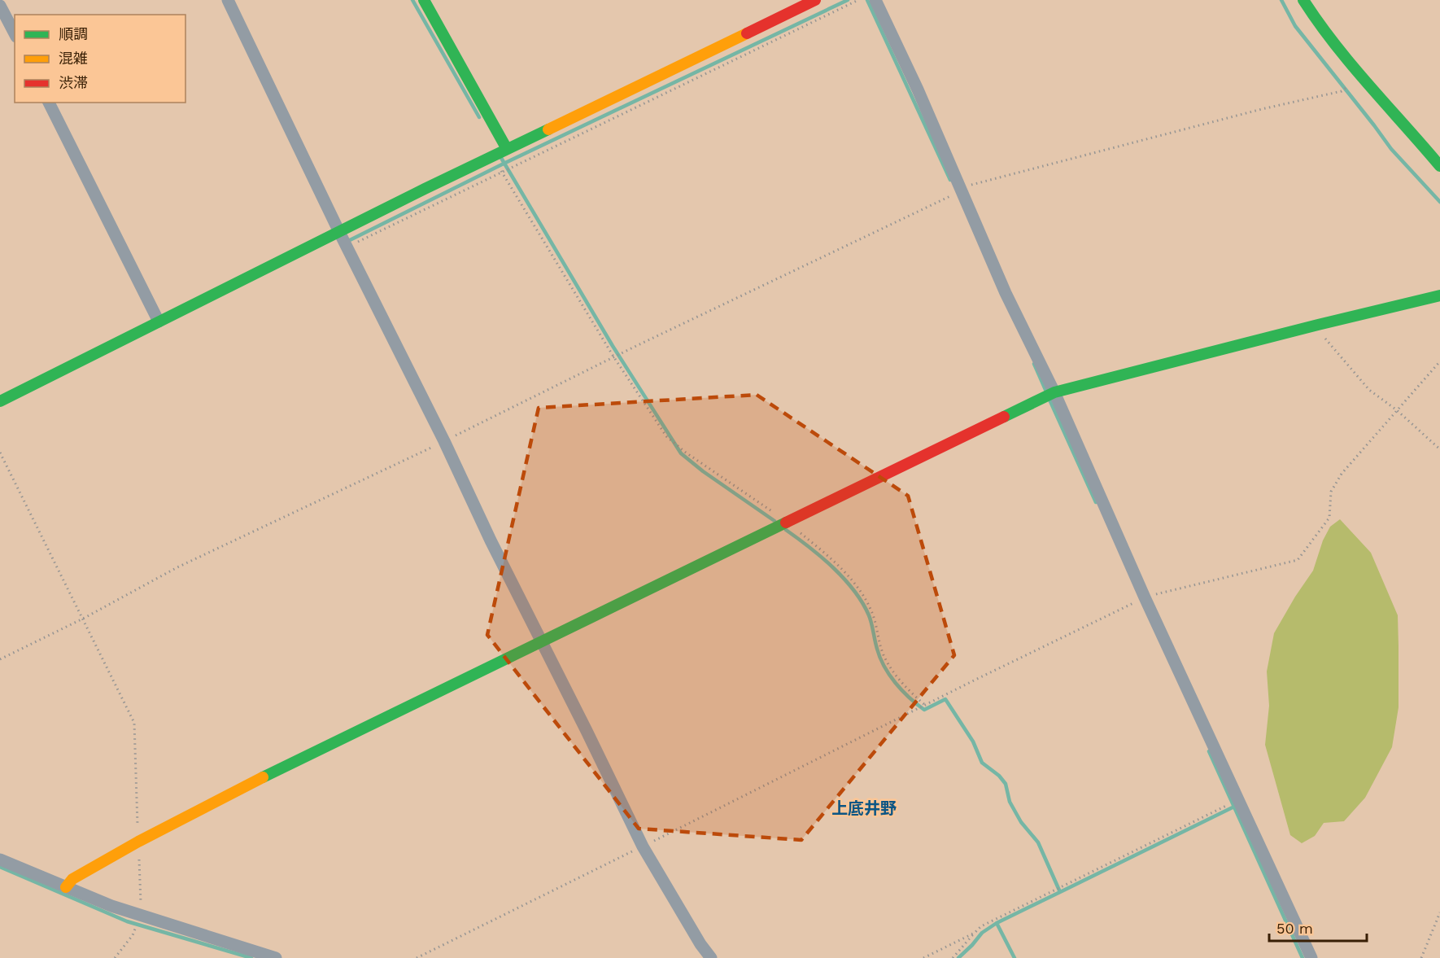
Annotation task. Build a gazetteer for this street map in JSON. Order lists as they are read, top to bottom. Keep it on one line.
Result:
{"districts":["上底井野"],"legend":["順調","混雑","渋滞"],"scale_bar":"50 m"}
